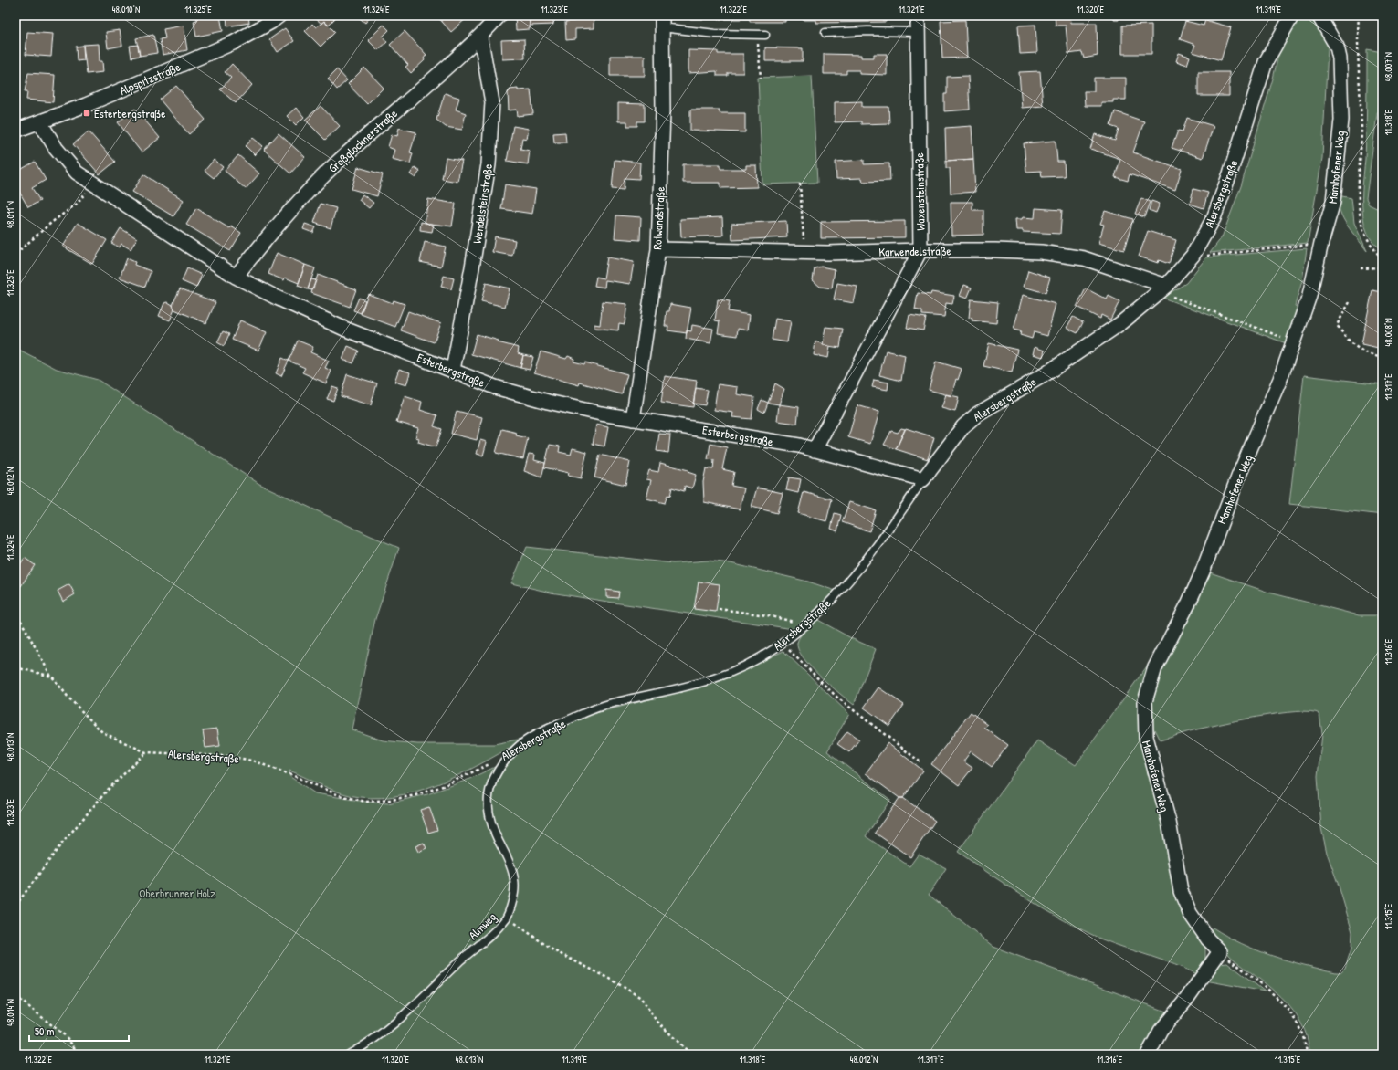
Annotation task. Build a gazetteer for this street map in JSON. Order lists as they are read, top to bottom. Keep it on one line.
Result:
{"streets":{"street":["Alpspitzstraße","Großglocknerstraße","Mamhofener Weg","Waxensteinstraße","Alersbergstraße","Wendelsteinstraße","Rotwandstraße","Karwendelstraße","Esterbergstraße"],"lane":["Almweg"]},"crossings":[["Alpspitzstraße","Esterbergstraße"],["Großglocknerstraße","Wendelsteinstraße"],["Großglocknerstraße","Esterbergstraße"],["Waxensteinstraße","Karwendelstraße"],["Waxensteinstraße","Esterbergstraße"],["Alersbergstraße","Karwendelstraße"],["Alersbergstraße","Esterbergstraße"],["Alersbergstraße","Almweg"],["Wendelsteinstraße","Esterbergstraße"],["Rotwandstraße","Karwendelstraße"],["Rotwandstraße","Esterbergstraße"]],"parks":["Oberbrunner Holz"],"places":{"transit":["Esterbergstraße"]},"scale_bar":"50 m","coordinates":["48.010°N","11.325°E","11.324°E","11.323°E","11.322°E","11.321°E","11.320°E","11.319°E","48.007°N","11.318°E","48.011°N","48.008°N","11.317°E","48.012°N","11.316°E","48.013°N","11.315°E","48.014°N"]}
